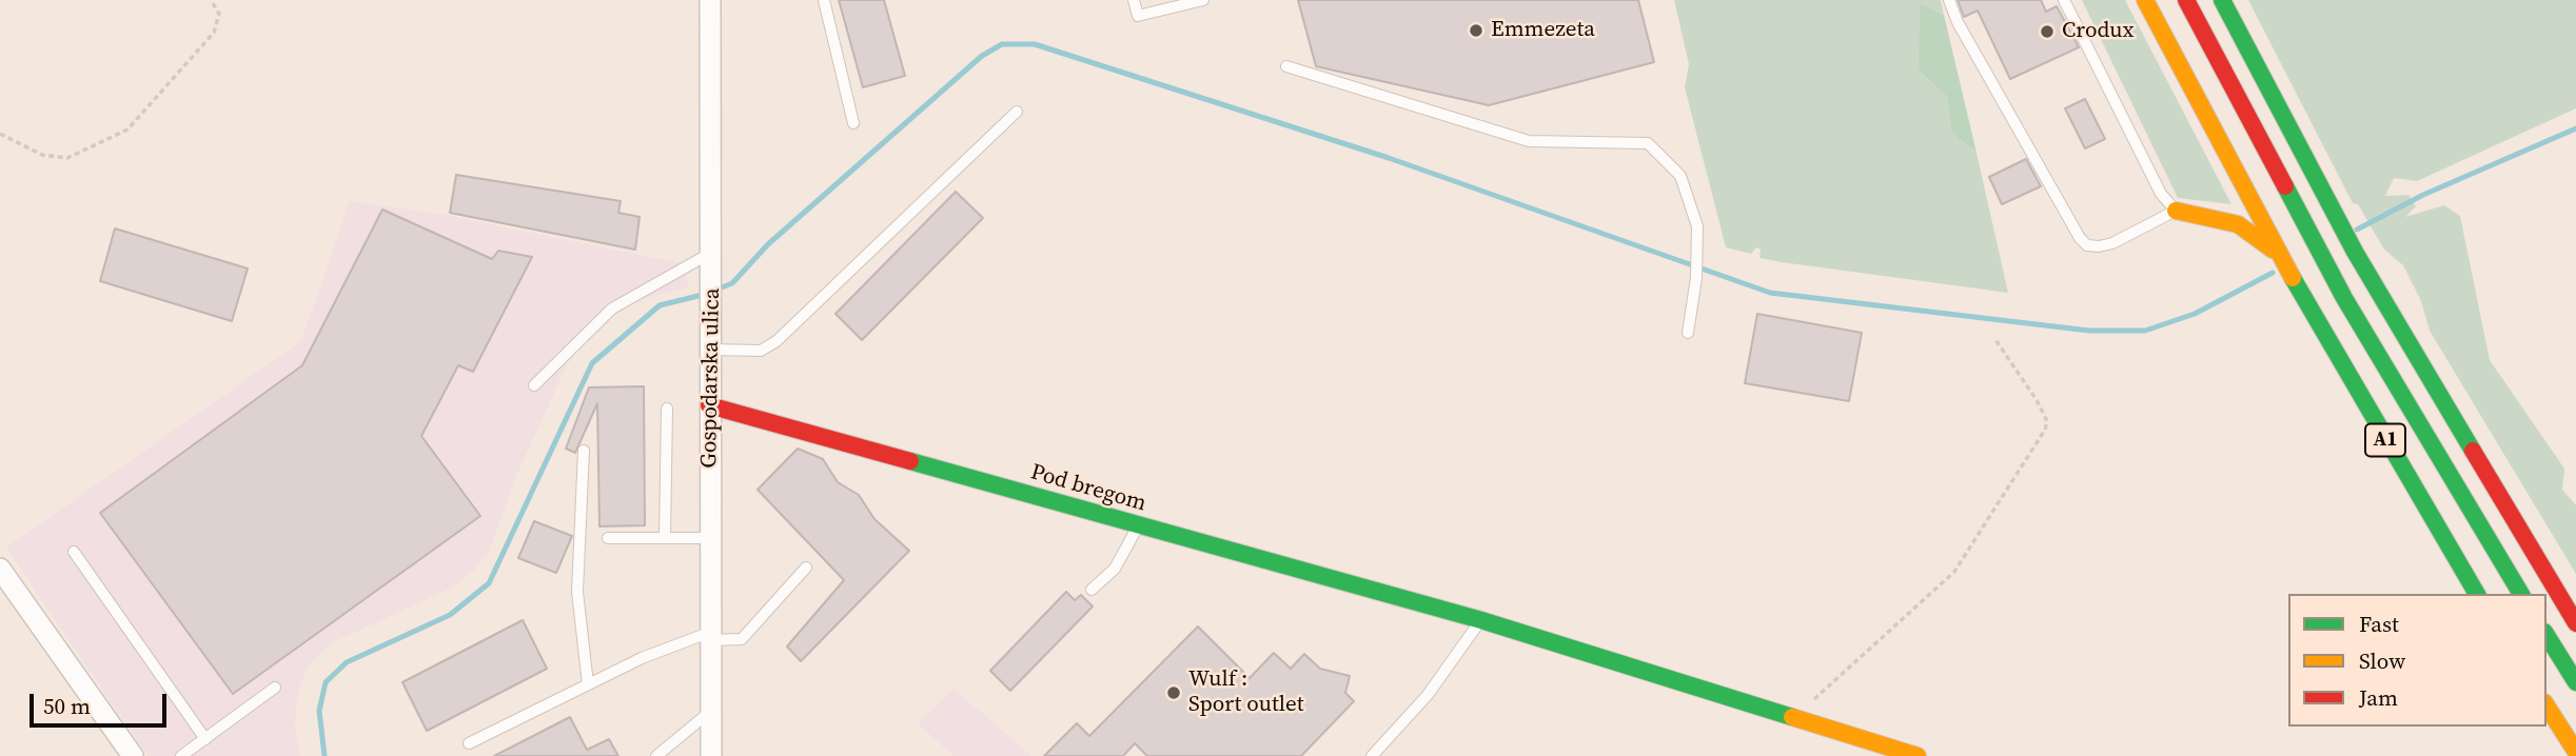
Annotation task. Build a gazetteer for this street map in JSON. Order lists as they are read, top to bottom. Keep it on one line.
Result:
{"streets":{"main road":["A1","Pod bregom"],"street":["Gospodarska ulica"]},"crossings":[["Gospodarska ulica","Pod bregom"]],"places":["Emmezeta","Crodux","Wulf : Sport outlet"],"legend":["Fast","Slow","Jam"],"scale_bar":"50 m"}
